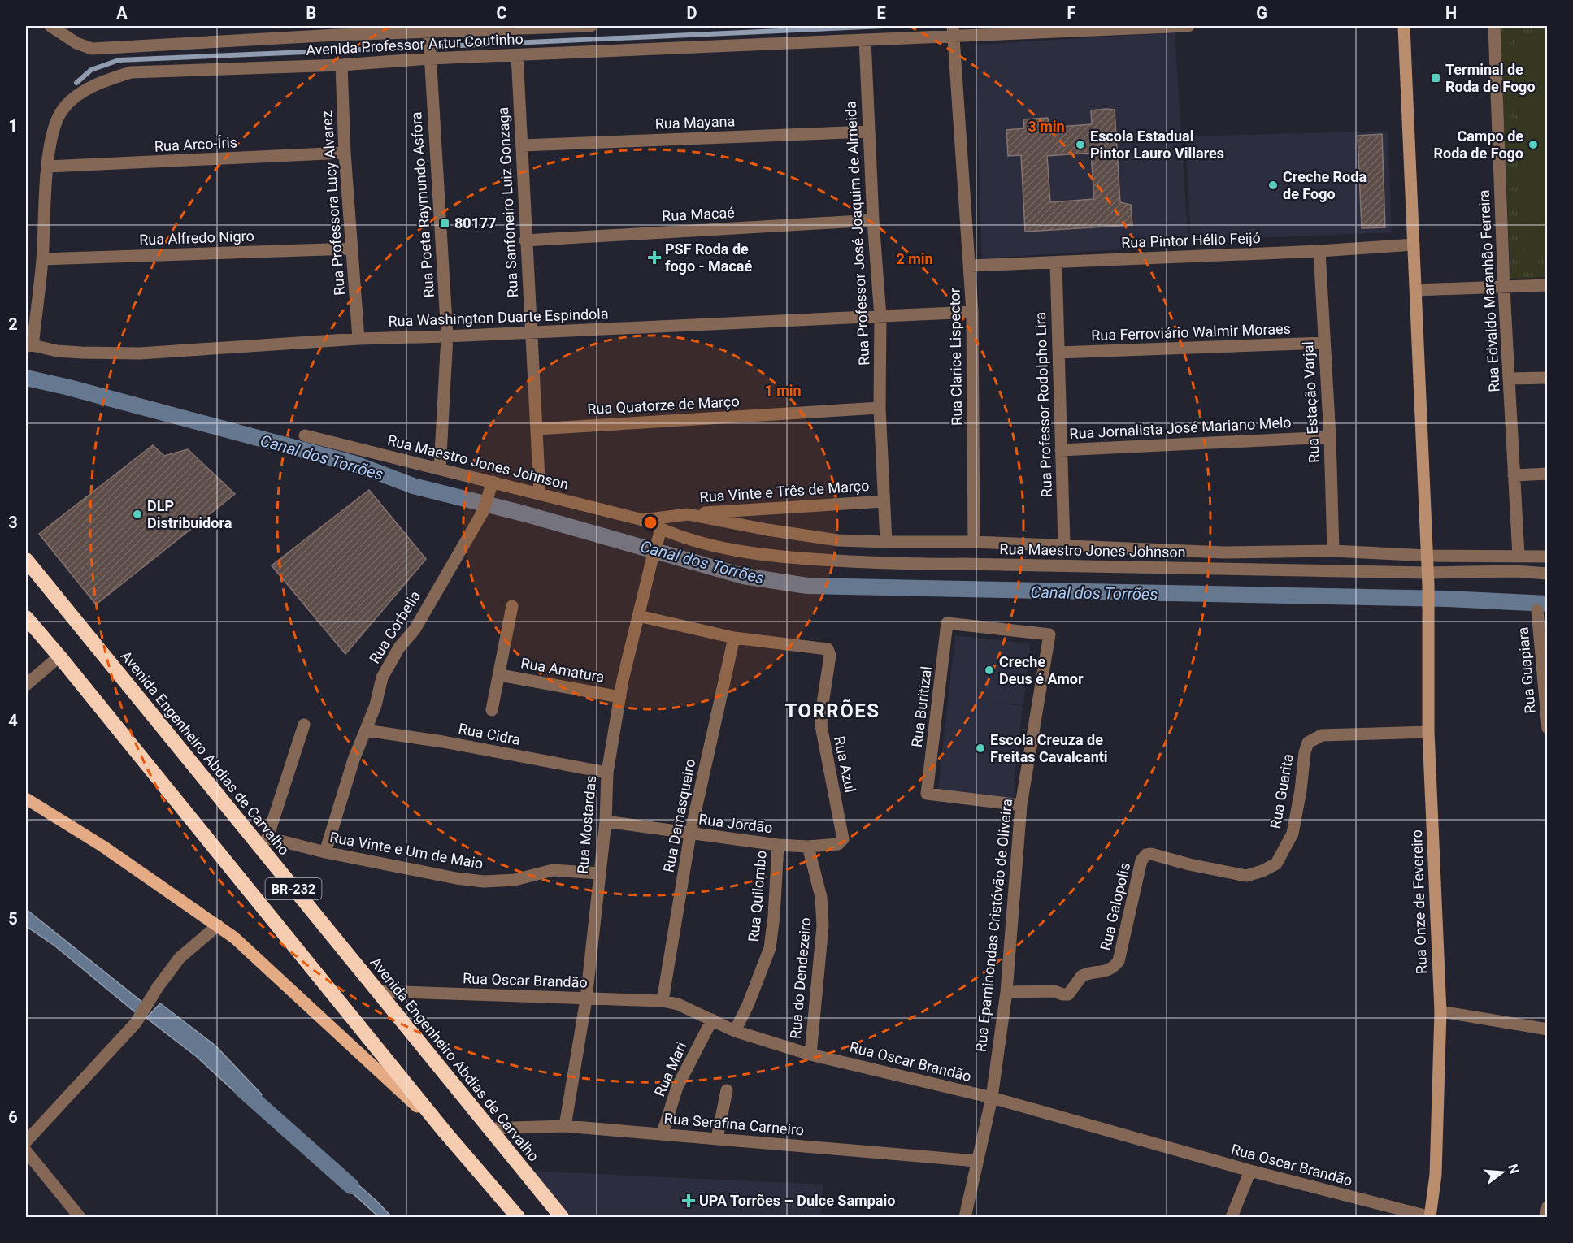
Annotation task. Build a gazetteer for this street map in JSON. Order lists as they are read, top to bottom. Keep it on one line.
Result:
{"streets":{"highway":["Avenida Engenheiro Abdias de Carvalho","BR-232"],"street":["Avenida Professor Artur Coutinho","Rua Mayana","Rua Arco-Íris","Rua Sanfoneiro Luiz Gonzaga","Rua Professora Lucy Alvarez","Rua Poeta Raymundo Asfora","Rua Macaé","Rua Professor José Joaquim de Almeida","Rua Alfredo Nigro","Rua Pintor Hélio Feijó","Rua Edvaldo Maranhão Ferreira","Rua Washington Duarte Espindola","Rua Ferroviário Walmir Moraes","Rua Clarice Lispector","Rua Estação Varjal","Rua Professor Rodolpho Lira","Rua Quatorze de Março","Rua Jornalista José Mariano Melo","Rua Maestro Jones Johnson","Rua Vinte e Três de Março","Rua Corbelia","Rua Amatura","Rua Guapiara","Rua Buritizal","Rua Cidra","Rua Azul","Rua Guarita","Rua Damasqueiro","Rua Jordão","Rua Mostardas","Rua Vinte e Um de Maio","Rua Quilombo","Rua Onze de Fevereiro","Rua Galopolis","Rua Epaminondas Cristóvão de Oliveira","Rua do Dendezeiro","Rua Oscar Brandão","Rua Mari","Rua Serafina Carneiro"]},"crossings":[["Avenida Professor Artur Coutinho","Rua Arco-Íris"],["Avenida Professor Artur Coutinho","Rua Sanfoneiro Luiz Gonzaga"],["Avenida Professor Artur Coutinho","Rua Professora Lucy Alvarez"],["Avenida Professor Artur Coutinho","Rua Poeta Raymundo Asfora"],["Avenida Professor Artur Coutinho","Rua Professor José Joaquim de Almeida"],["Avenida Professor Artur Coutinho","Rua Alfredo Nigro"],["Avenida Professor Artur Coutinho","Rua Washington Duarte Espindola"],["Avenida Professor Artur Coutinho","Rua Clarice Lispector"],["Rua Mayana","Rua Sanfoneiro Luiz Gonzaga"],["Rua Mayana","Rua Professor José Joaquim de Almeida"],["Rua Arco-Íris","Rua Professora Lucy Alvarez"],["Rua Sanfoneiro Luiz Gonzaga","Rua Macaé"],["Rua Sanfoneiro Luiz Gonzaga","Rua Washington Duarte Espindola"],["Rua Sanfoneiro Luiz Gonzaga","Rua Quatorze de Março"],["Rua Sanfoneiro Luiz Gonzaga","Rua Maestro Jones Johnson"],["Rua Professora Lucy Alvarez","Rua Alfredo Nigro"],["Rua Professora Lucy Alvarez","Rua Washington Duarte Espindola"],["Rua Poeta Raymundo Asfora","Rua Washington Duarte Espindola"],["Rua Poeta Raymundo Asfora","Rua Maestro Jones Johnson"],["Rua Macaé","Rua Professor José Joaquim de Almeida"],["Rua Professor José Joaquim de Almeida","Rua Washington Duarte Espindola"],["Rua Professor José Joaquim de Almeida","Rua Quatorze de Março"],["Rua Professor José Joaquim de Almeida","Rua Maestro Jones Johnson"],["Rua Professor José Joaquim de Almeida","Rua Vinte e Três de Março"],["Rua Pintor Hélio Feijó","Rua Clarice Lispector"],["Rua Pintor Hélio Feijó","Rua Estação Varjal"],["Rua Pintor Hélio Feijó","Rua Professor Rodolpho Lira"],["Rua Pintor Hélio Feijó","Rua Onze de Fevereiro"],["Rua Edvaldo Maranhão Ferreira","Rua Maestro Jones Johnson"],["Rua Washington Duarte Espindola","Rua Clarice Lispector"],["Rua Ferroviário Walmir Moraes","Rua Estação Varjal"],["Rua Ferroviário Walmir Moraes","Rua Professor Rodolpho Lira"],["Rua Clarice Lispector","Rua Maestro Jones Johnson"],["Rua Estação Varjal","Rua Jornalista José Mariano Melo"],["Rua Estação Varjal","Rua Maestro Jones Johnson"],["Rua Professor Rodolpho Lira","Rua Jornalista José Mariano Melo"],["Rua Professor Rodolpho Lira","Rua Maestro Jones Johnson"],["Rua Maestro Jones Johnson","Rua Vinte e Três de Março"],["Rua Maestro Jones Johnson","Rua Corbelia"],["Rua Maestro Jones Johnson","Rua Mostardas"],["Rua Maestro Jones Johnson","Rua Onze de Fevereiro"],["Rua Corbelia","Rua Cidra"],["Rua Corbelia","Rua Vinte e Um de Maio"],["Rua Amatura","Rua Mostardas"],["Rua Buritizal","Rua Epaminondas Cristóvão de Oliveira"],["Rua Cidra","Rua Mostardas"],["Avenida Engenheiro Abdias de Carvalho","Rua Vinte e Um de Maio"],["Avenida Engenheiro Abdias de Carvalho","Rua Oscar Brandão"],["Avenida Engenheiro Abdias de Carvalho","Rua Serafina Carneiro"],["Rua Azul","Rua Damasqueiro"],["Rua Azul","Rua Jordão"],["Rua Guarita","Rua Onze de Fevereiro"],["Rua Guarita","Rua Galopolis"],["Rua Damasqueiro","Rua Jordão"],["Rua Damasqueiro","Rua Oscar Brandão"],["Rua Jordão","Rua Mostardas"],["Rua Jordão","Rua Quilombo"],["Rua Jordão","Rua do Dendezeiro"],["Rua Mostardas","Rua Vinte e Um de Maio"],["Rua Mostardas","Rua Oscar Brandão"],["Rua Mostardas","Rua Serafina Carneiro"],["Rua Quilombo","Rua Oscar Brandão"],["Rua Onze de Fevereiro","Rua Oscar Brandão"],["Rua Galopolis","Rua Epaminondas Cristóvão de Oliveira"],["Rua Epaminondas Cristóvão de Oliveira","Rua Oscar Brandão"],["Rua Epaminondas Cristóvão de Oliveira","Rua Serafina Carneiro"],["Rua do Dendezeiro","Rua Oscar Brandão"],["Rua Oscar Brandão","Rua Mari"],["Rua Mari","Rua Serafina Carneiro"]],"districts":["TORRÕES"],"water":["Canal dos Torrões"],"places":{"transit":["Terminal de Roda de Fogo","80177"],"other":["Escola Estadual Pintor Lauro Villares","Campo de Roda de Fogo","Creche Roda de Fogo","DLP Distribuidora","Creche Deus é Amor","Escola Creuza de Freitas Cavalcanti"],"health":["PSF Roda de fogo - Macaé","UPA Torrões – Dulce Sampaio"]},"north":"right","grid":{"columns":["A","B","C","D","E","F","G","H"],"rows":["1","2","3","4","5","6"]},"rings":["3 min","2 min","1 min"]}
